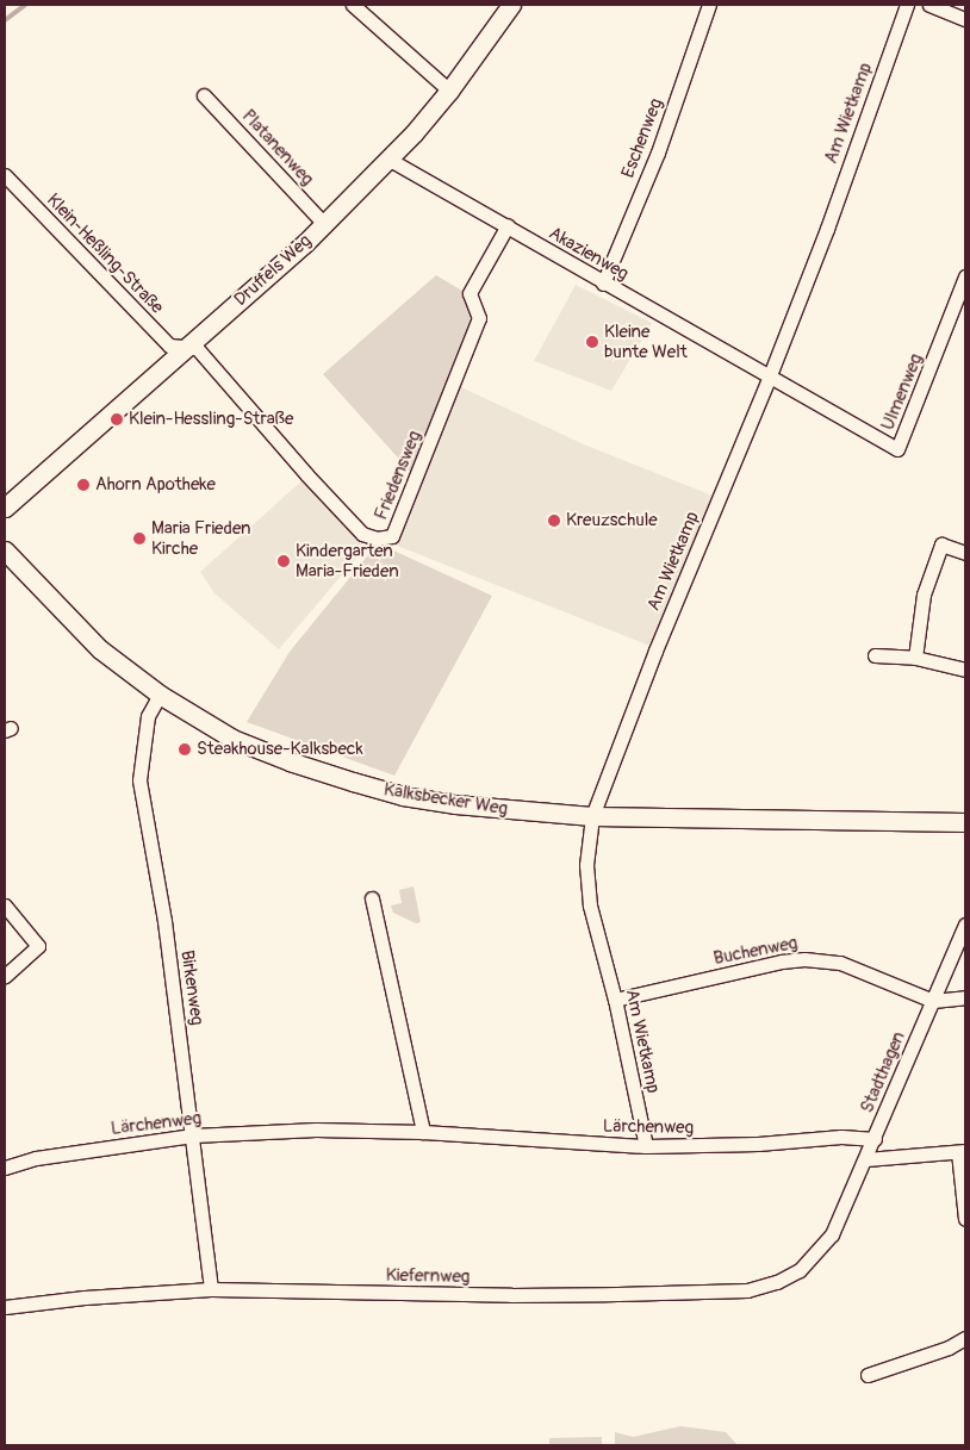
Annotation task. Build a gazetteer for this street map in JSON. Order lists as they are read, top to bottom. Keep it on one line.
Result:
{"streets":{"street":["Am Wietkamp","Eschenweg","Platanenweg","Klein-Heßling-Straße","Akazienweg","Druffels Weg","Ulmenweg","Friedensweg","Kalksbecker Weg","Buchenweg","Birkenweg","Stadthagen","Lärchenweg","Kiefernweg"]},"crossings":[["Am Wietkamp","Akazienweg"],["Am Wietkamp","Ulmenweg"],["Am Wietkamp","Kalksbecker Weg"],["Am Wietkamp","Buchenweg"],["Am Wietkamp","Lärchenweg"],["Eschenweg","Akazienweg"],["Platanenweg","Druffels Weg"],["Klein-Heßling-Straße","Druffels Weg"],["Klein-Heßling-Straße","Friedensweg"],["Akazienweg","Druffels Weg"],["Akazienweg","Ulmenweg"],["Akazienweg","Friedensweg"],["Druffels Weg","Friedensweg"],["Kalksbecker Weg","Birkenweg"],["Buchenweg","Stadthagen"],["Birkenweg","Lärchenweg"],["Birkenweg","Kiefernweg"],["Stadthagen","Lärchenweg"],["Stadthagen","Kiefernweg"]],"places":["Kleine bunte Welt","Klein-Hessling-Straße","Ahorn Apotheke","Kreuzschule","Maria Frieden Kirche","Kindergarten Maria-Frieden","Steakhouse-Kalksbeck"]}
